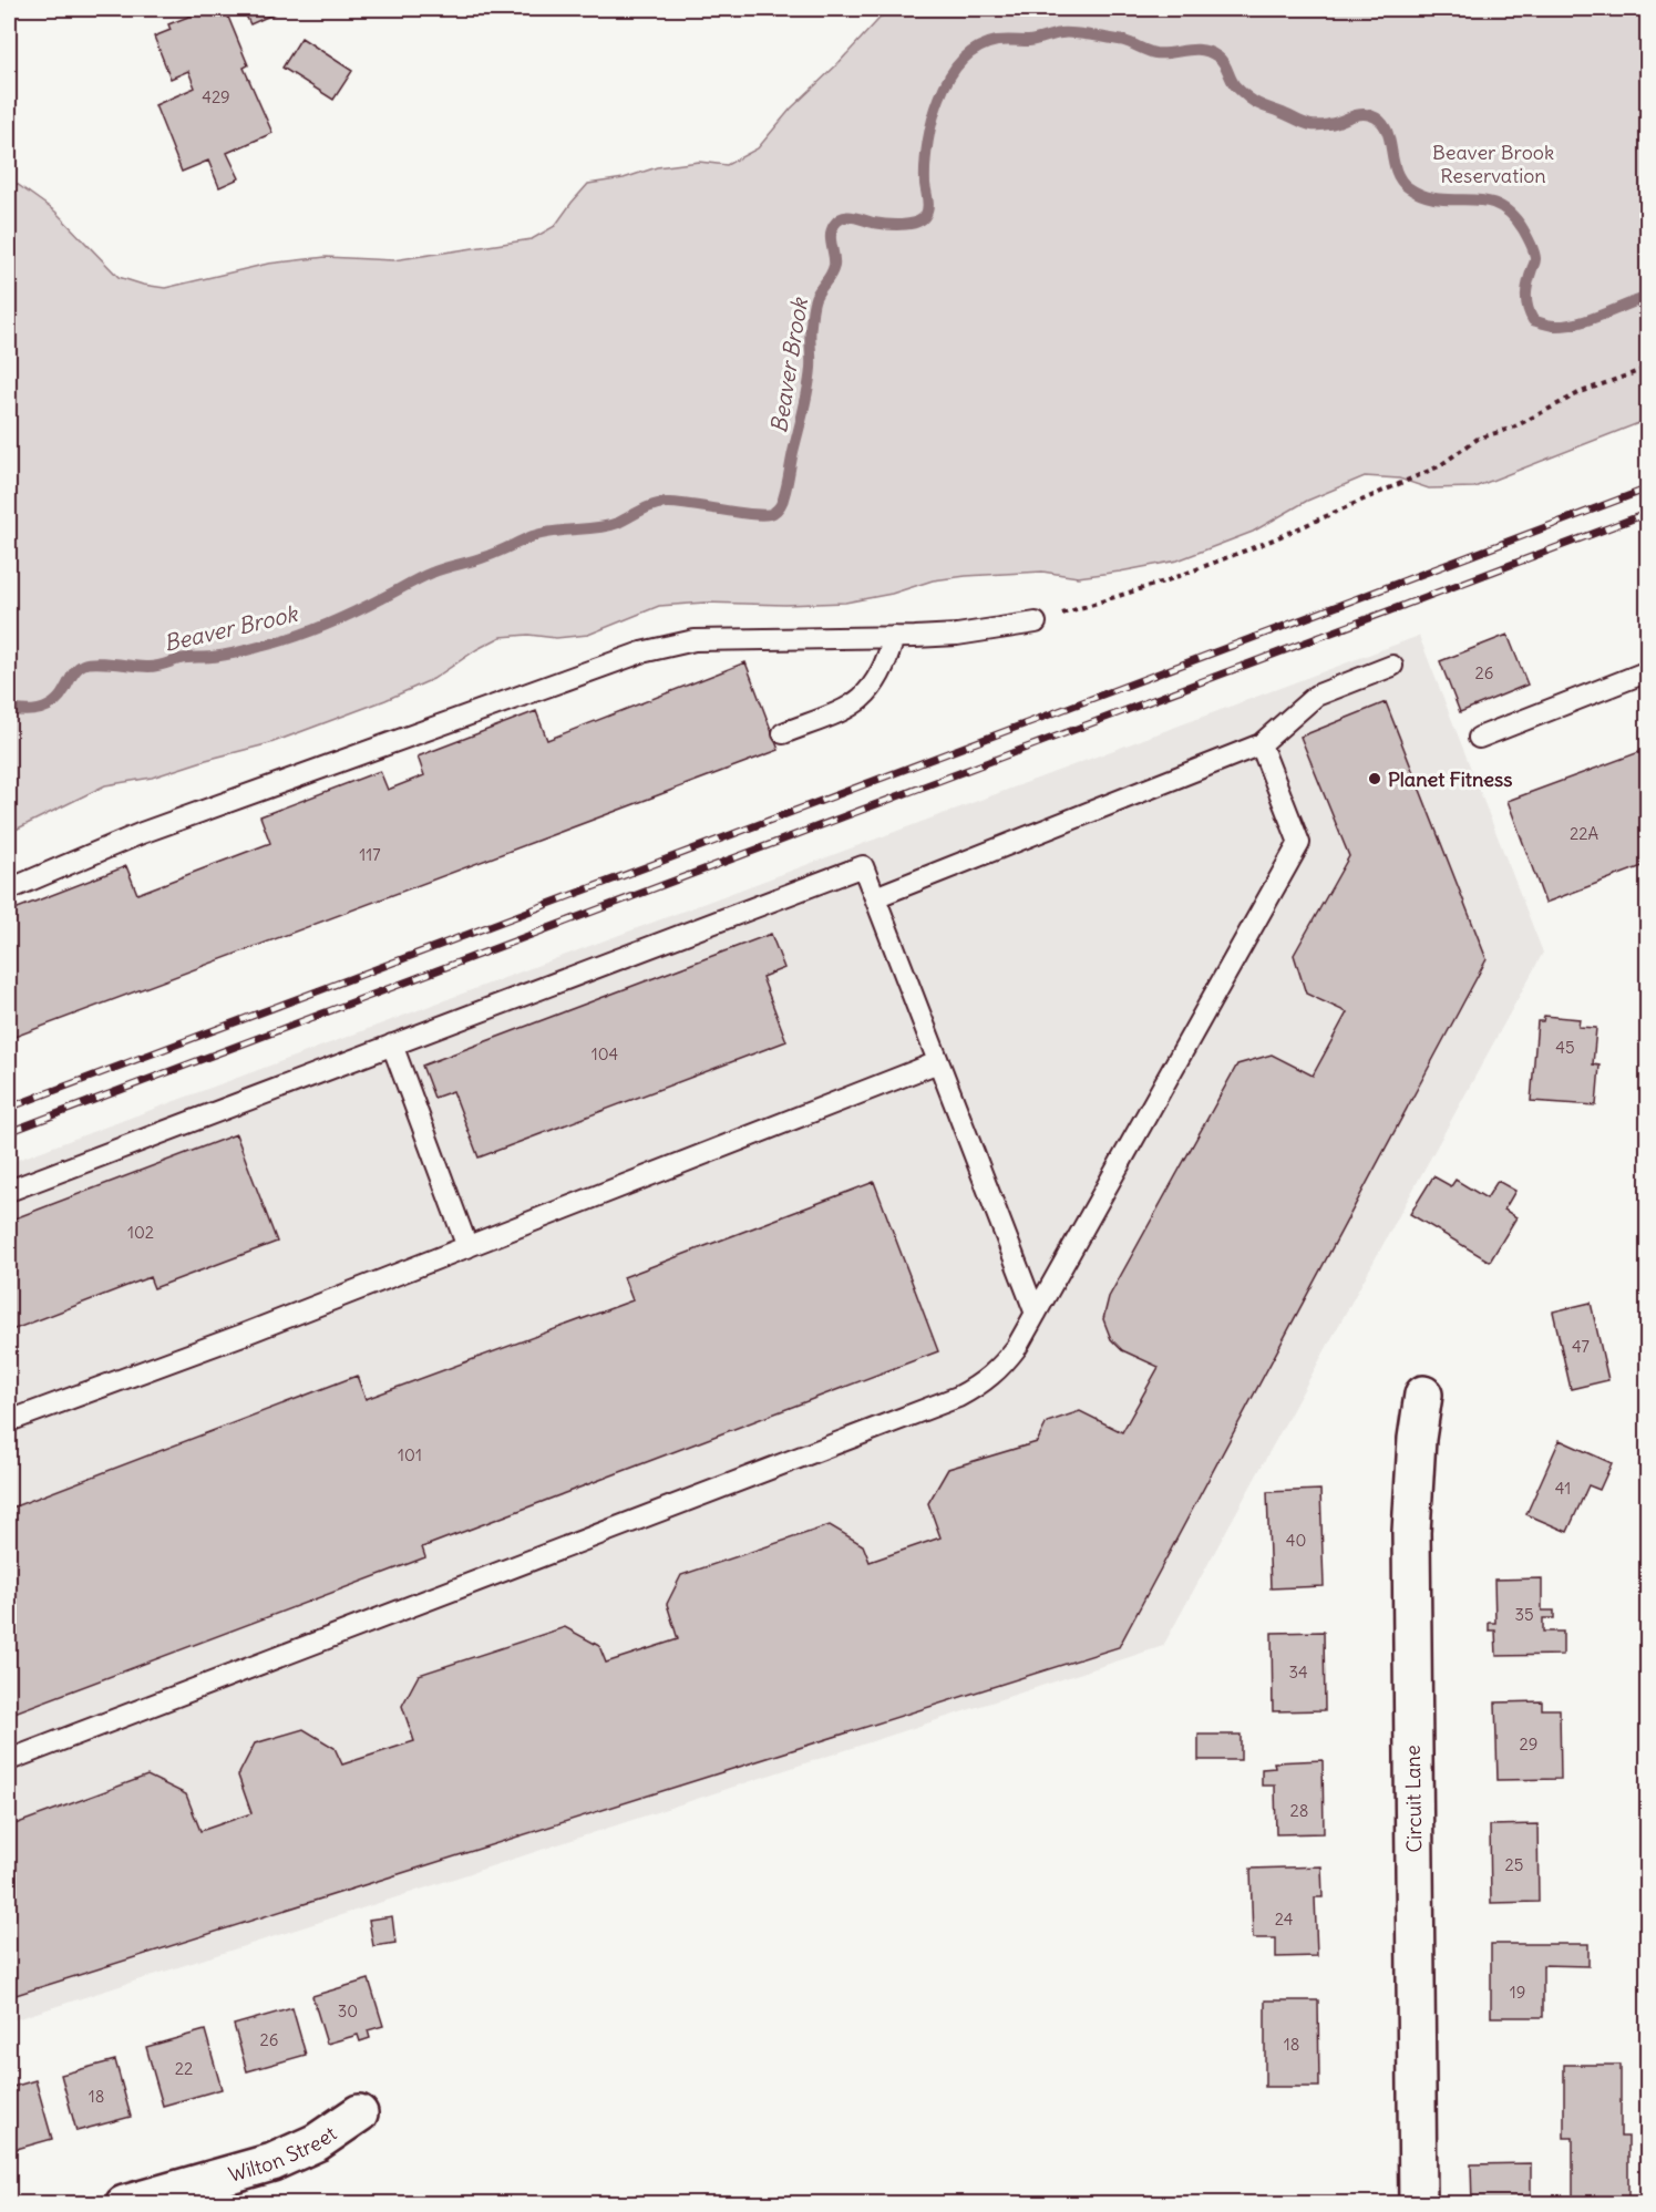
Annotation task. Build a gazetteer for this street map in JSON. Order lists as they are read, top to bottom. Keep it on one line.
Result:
{"streets":{"street":["Circuit Lane","Wilton Street"]},"water":["Beaver Brook"],"parks":["Beaver Brook Reservation"],"places":["Planet Fitness"],"house_numbers":["429","26","22A","117","45","104","102","47","101","41","40","35","34","29","28","25","24","19","30","26","18","22","18"]}
